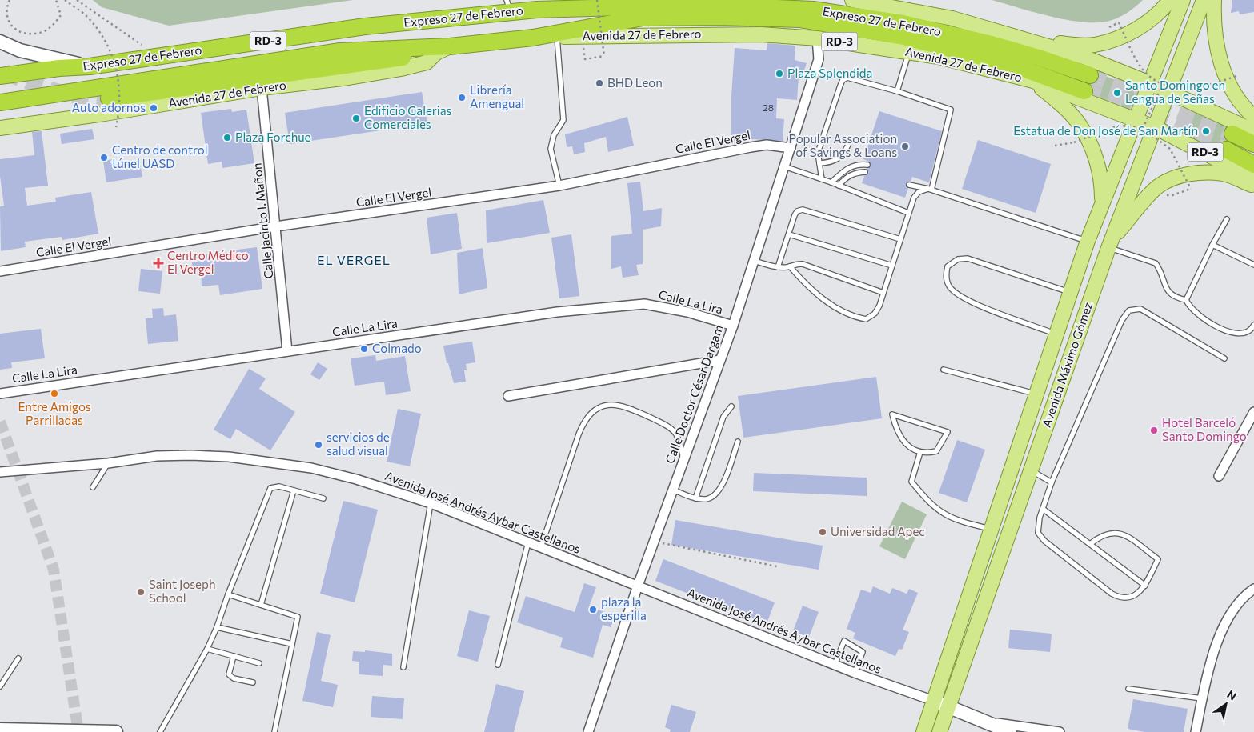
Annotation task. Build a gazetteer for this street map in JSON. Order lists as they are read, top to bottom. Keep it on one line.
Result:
{"streets":{"highway":["Expreso 27 de Febrero","RD-3"],"main road":["Avenida 27 de Febrero","Avenida Máximo Gómez"],"street":["Calle El Vergel","Calle Jacinto I. Mañon","Calle La Lira","Calle Doctor César Dargam","Avenida José Andrés Aybar Castellanos"]},"crossings":[["Expreso 27 de Febrero","Avenida 27 de Febrero"],["Expreso 27 de Febrero","RD-3"],["Avenida 27 de Febrero","Calle Jacinto I. Mañon"],["Avenida 27 de Febrero","Avenida Máximo Gómez"],["Avenida 27 de Febrero","Calle Doctor César Dargam"],["Calle El Vergel","Calle Jacinto I. Mañon"],["Calle El Vergel","Calle Doctor César Dargam"],["Calle Jacinto I. Mañon","Calle La Lira"],["Calle La Lira","Calle Doctor César Dargam"],["Avenida Máximo Gómez","Avenida José Andrés Aybar Castellanos"],["Calle Doctor César Dargam","Avenida José Andrés Aybar Castellanos"]],"districts":["EL VERGEL"],"places":{"other":["Plaza Splendida","BHD Leon","Santo Domingo en Lengua de Señas","Librería Amengual","Auto adornos","Edificio Galerias Comerciales","Estatua de Don José de San Martín","Plaza Forchue","Popular Association of Savings & Loans","Centro de control túnel UASD","Colmado","Entre Amigos Parrilladas","Hotel Barceló Santo Domingo","servicios de salud visual","Universidad Apec","Saint Joseph School","plaza la esperilla"],"health":["Centro Médico El Vergel"]},"house_numbers":["28"],"north":"top right"}
